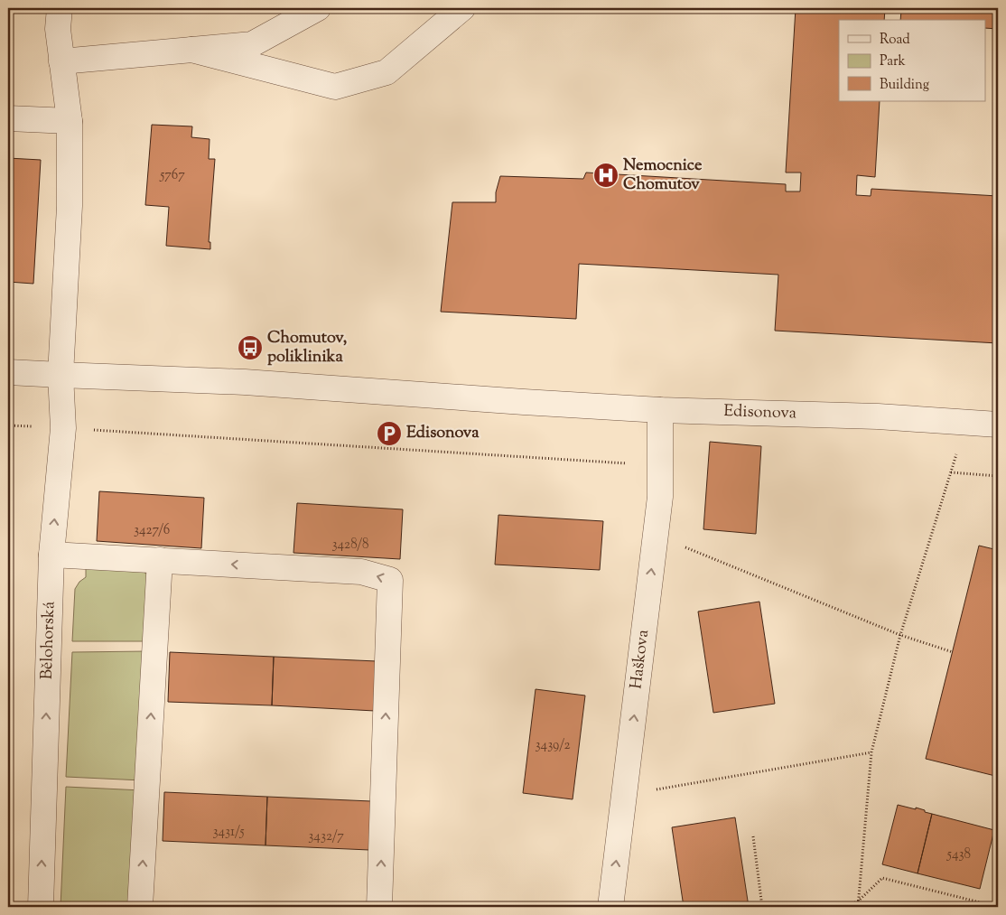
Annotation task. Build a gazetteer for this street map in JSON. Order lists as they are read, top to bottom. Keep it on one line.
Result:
{"streets":{"street":["Edisonova","Bělohorská","Haškova"]},"crossings":[["Edisonova","Bělohorská"],["Edisonova","Haškova"]],"one_way":["Haškova"],"places":{"hospital":["Nemocnice Chomutov"],"bus stop":["Chomutov, poliklinika"],"parking":["Edisonova"]},"house_numbers":["5767","3427/6","3428/8","3439/2","3431/5","3432/7","5438"],"legend":["Road","Park","Building"]}
